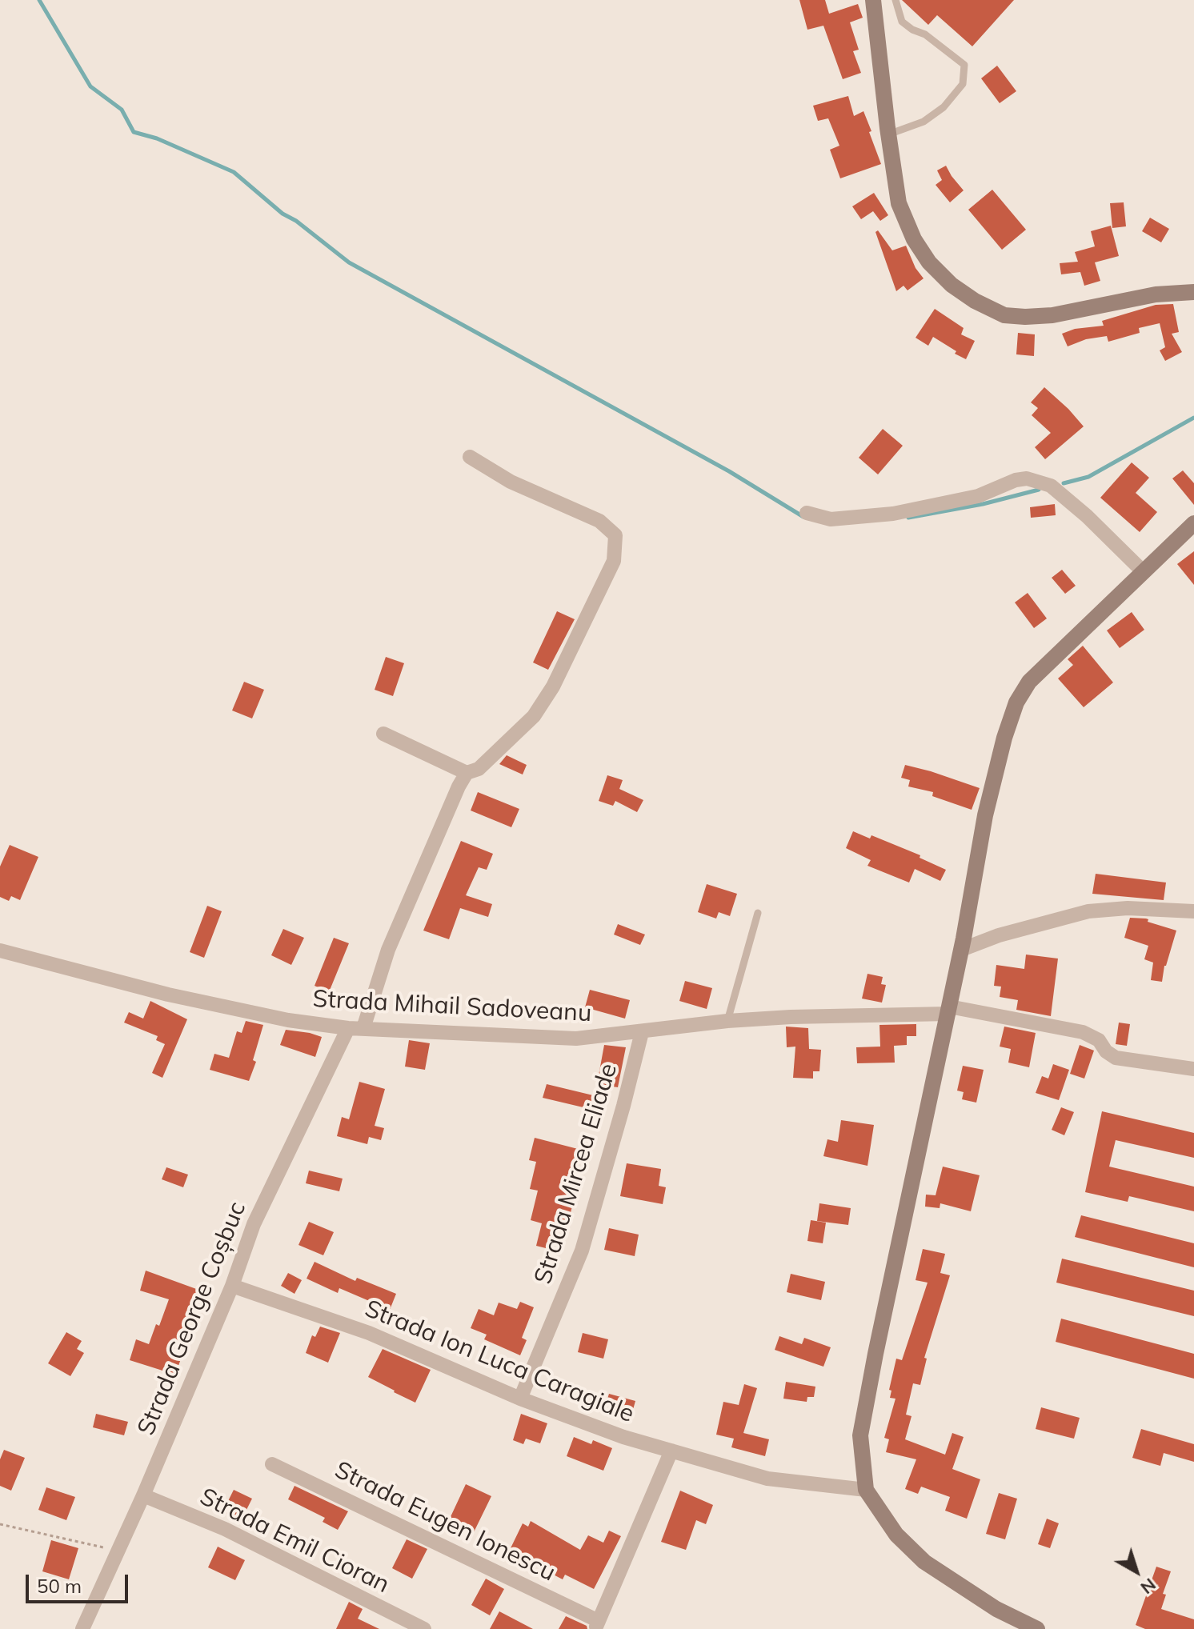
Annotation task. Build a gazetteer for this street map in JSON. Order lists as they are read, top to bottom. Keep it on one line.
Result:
{"streets":{"street":["Strada Mihail Sadoveanu","Strada Mircea Eliade","Strada George Coșbuc","Strada Ion Luca Caragiale","Strada Eugen Ionescu","Strada Emil Cioran"]},"crossings":[["Strada Mihail Sadoveanu","Strada Mircea Eliade"],["Strada Mihail Sadoveanu","Strada George Coșbuc"],["Strada Mircea Eliade","Strada Ion Luca Caragiale"],["Strada George Coșbuc","Strada Ion Luca Caragiale"],["Strada George Coșbuc","Strada Emil Cioran"]],"scale_bar":"50 m","north":"bottom right"}
